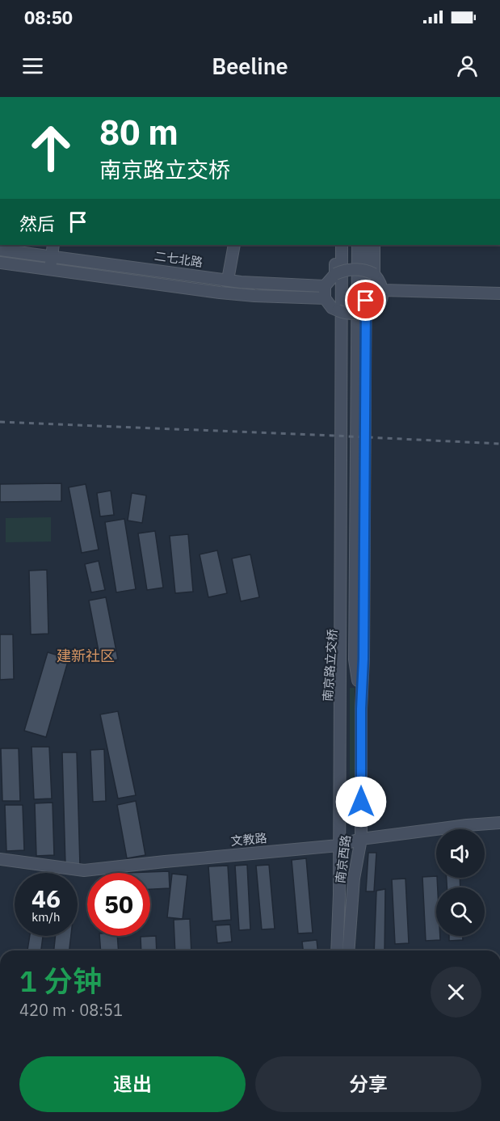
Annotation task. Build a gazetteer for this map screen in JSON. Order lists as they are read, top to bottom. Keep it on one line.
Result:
{"streets":{"main road":["二七北路","南京路立交桥","文教路","南京西路"]},"crossings":[["南京路立交桥","南京西路"],["文教路","南京西路"]],"districts":["建新社区"],"page":{"status":"08:50","header":"Beeline","turn":["80 m","南京路立交桥"],"then":"然后","speed":"46 km/h","limit":"50","heading":["1 分钟","420 m · 08:51"],"buttons":["退出","分享"]}}
